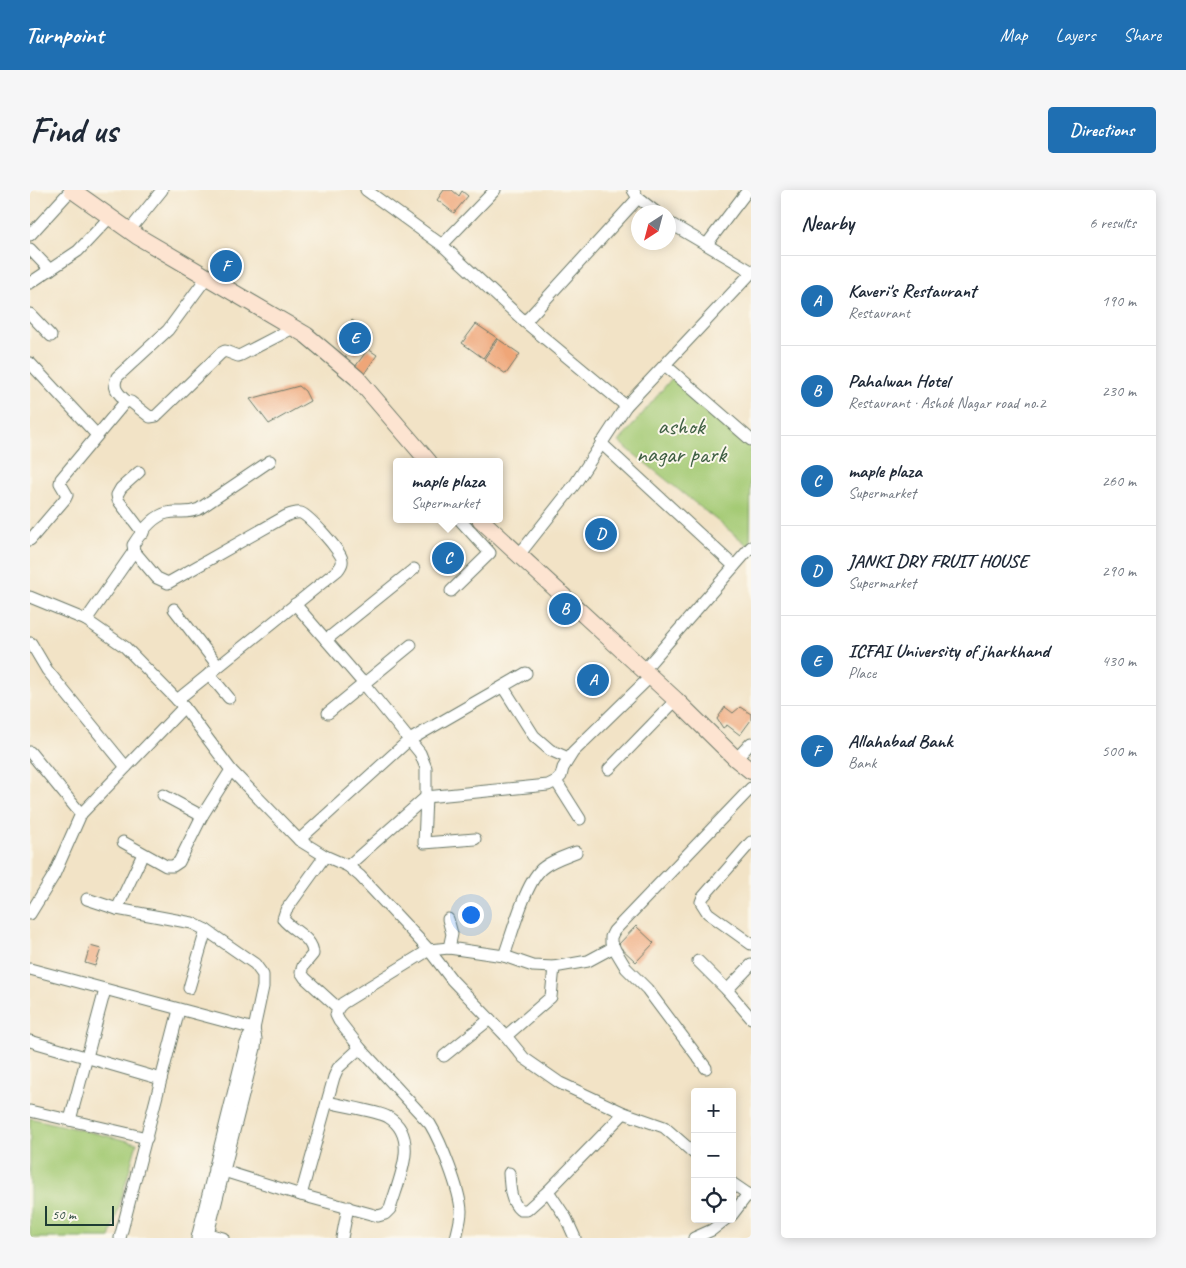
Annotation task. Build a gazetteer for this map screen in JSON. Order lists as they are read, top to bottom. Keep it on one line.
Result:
{"parks":["ashok nagar park"],"scale_bar":"50 m","north":"bottom left","page":{"header":"Turnpoint","nav":["Map","Layers","Share"],"buttons":"Directions","title":"Find us","heading":["Nearby","6 results"],"pins":["F","E","D","C","B","A"],"list":[{"mark":"A","name":"Kaveri's Restaurant","note":"Restaurant","value":"190 m"},{"mark":"B","name":"Pahalwan Hotel","note":"Restaurant · Ashok Nagar road no.2","value":"230 m"},{"mark":"C","name":"maple plaza","note":"Supermarket","value":"260 m"},{"mark":"D","name":"JANKI DRY FRUIT HOUSE","note":"Supermarket","value":"290 m"},{"mark":"E","name":"ICFAI University of jharkhand","note":"Place","value":"430 m"},{"mark":"F","name":"Allahabad Bank","note":"Bank","value":"500 m"}],"popup":["maple plaza","Supermarket"],"map_buttons":["+","−"],"scale":"50 m"}}
